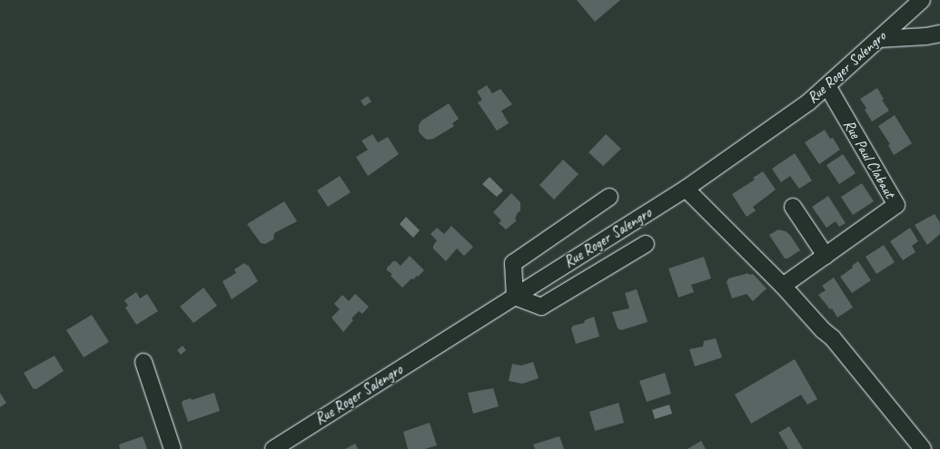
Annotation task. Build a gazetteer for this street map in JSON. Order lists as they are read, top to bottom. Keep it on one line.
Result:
{"streets":{"street":["Rue Roger Salengro","Rue Paul Clabaut"]},"crossings":[["Rue Roger Salengro","Rue Paul Clabaut"]]}
